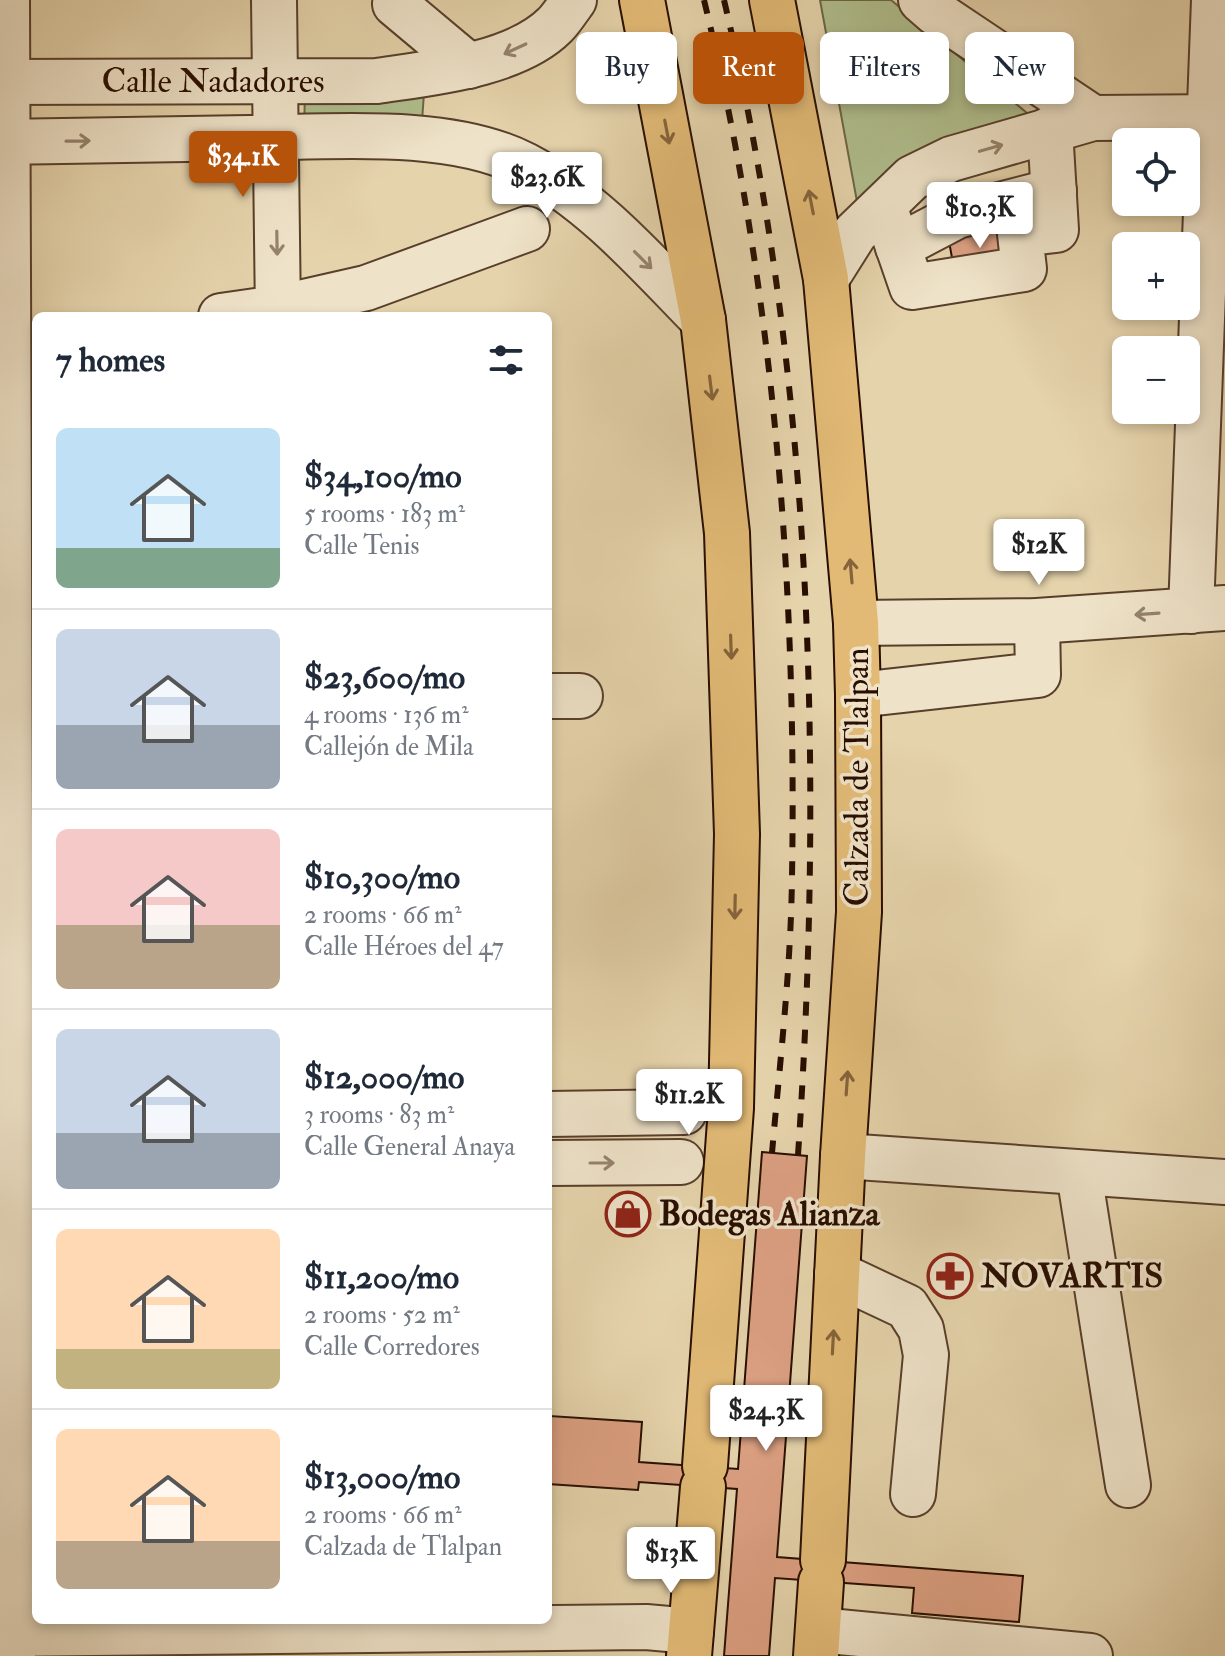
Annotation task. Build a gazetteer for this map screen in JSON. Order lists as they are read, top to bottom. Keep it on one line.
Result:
{"streets":{"highway":["Calzada de Tlalpan"],"street":["Calle Nadadores"]},"places":{"shop":["Bodegas Alianza"],"pharmacy":["NOVARTIS"]},"page":{"chip":["Buy","Rent","Filters","New"],"map_buttons":["+","−"],"price":["$34.1K","$23.6K","$10.3K","$12K","$11.2K","$24.3K","$13K"],"heading":"7 homes","list":[{"name":"$34,100/mo","note":"5 rooms · 183 m² · Calle Tenis"},{"name":"$23,600/mo","note":"4 rooms · 136 m² · Callejón de Mila"},{"name":"$10,300/mo","note":"2 rooms · 66 m² · Calle Héroes del 47"},{"name":"$12,000/mo","note":"3 rooms · 83 m² · Calle General Anaya"},{"name":"$11,200/mo","note":"2 rooms · 52 m² · Calle Corredores"},{"name":"$13,000/mo","note":"2 rooms · 66 m² · Calzada de Tlalpan"}]}}
